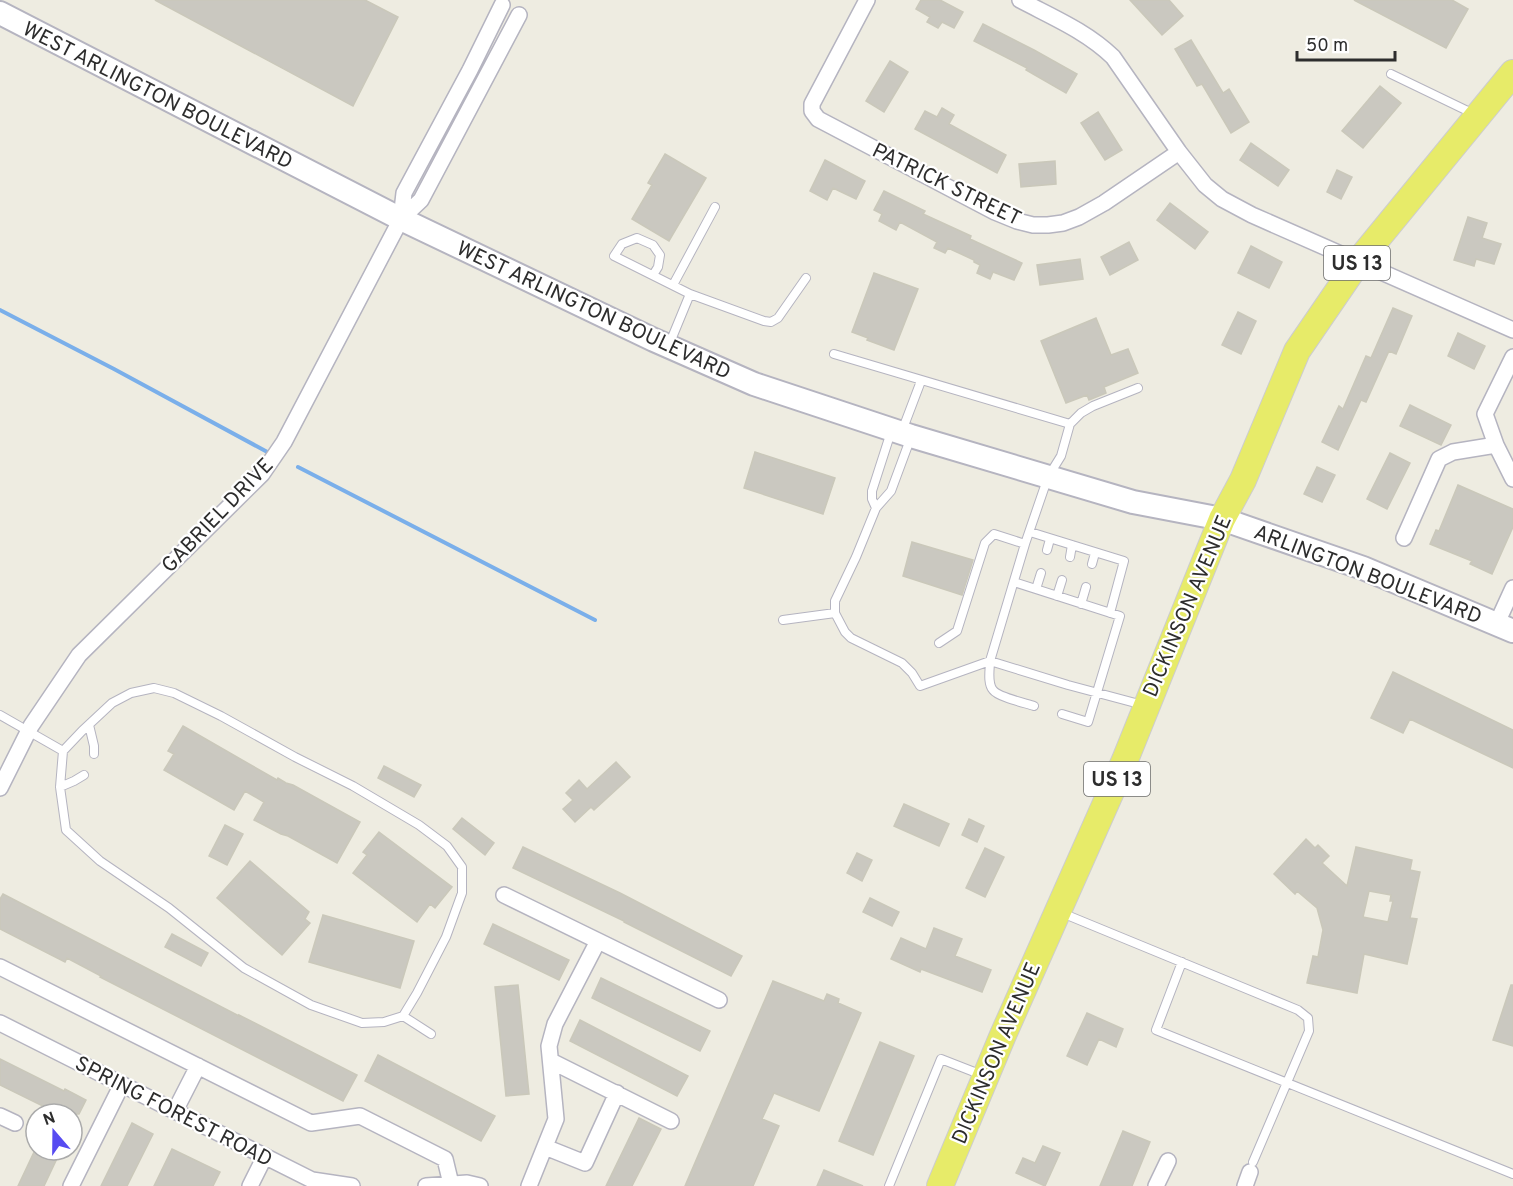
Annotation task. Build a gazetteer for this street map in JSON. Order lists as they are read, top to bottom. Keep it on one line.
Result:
{"streets":{"main road":["WEST ARLINGTON BOULEVARD","US 13","ARLINGTON BOULEVARD","DICKINSON AVENUE"],"street":["PATRICK STREET","GABRIEL DRIVE","SPRING FOREST ROAD"]},"crossings":[["WEST ARLINGTON BOULEVARD","GABRIEL DRIVE"],["WEST ARLINGTON BOULEVARD","ARLINGTON BOULEVARD"],["WEST ARLINGTON BOULEVARD","DICKINSON AVENUE"],["ARLINGTON BOULEVARD","DICKINSON AVENUE"]],"scale_bar":"50 m","north":"top"}
